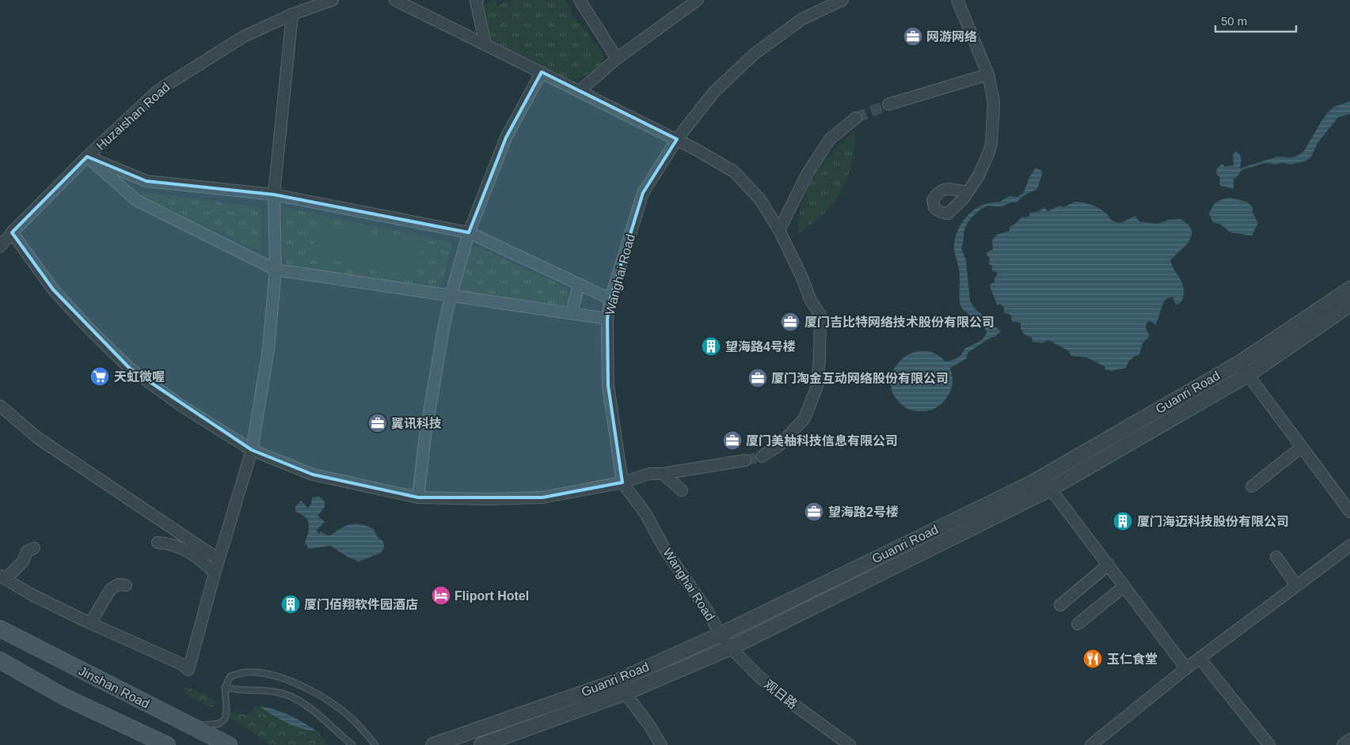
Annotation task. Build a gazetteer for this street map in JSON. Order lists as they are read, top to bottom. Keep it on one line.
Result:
{"streets":{"main road":["Jinshan Road"],"street":["Huzaishan Road","Wanghai Road","Guanri Road","观日路"]},"crossings":[["Wanghai Road","Guanri Road"],["Wanghai Road","观日路"],["Guanri Road","观日路"]],"places":{"office":["网游网络","厦门吉比特网络技术股份有限公司","厦门淘金互动网络股份有限公司","翼讯科技","厦门美柚科技信息有限公司","望海路2号楼"],"building":["望海路4号楼","厦门海迈科技股份有限公司","厦门佰翔软件园酒店"],"supermarket":["天虹微喔"],"hotel":["Fliport Hotel"],"restaurant":["玉仁食堂"]},"scale_bar":"50 m"}
